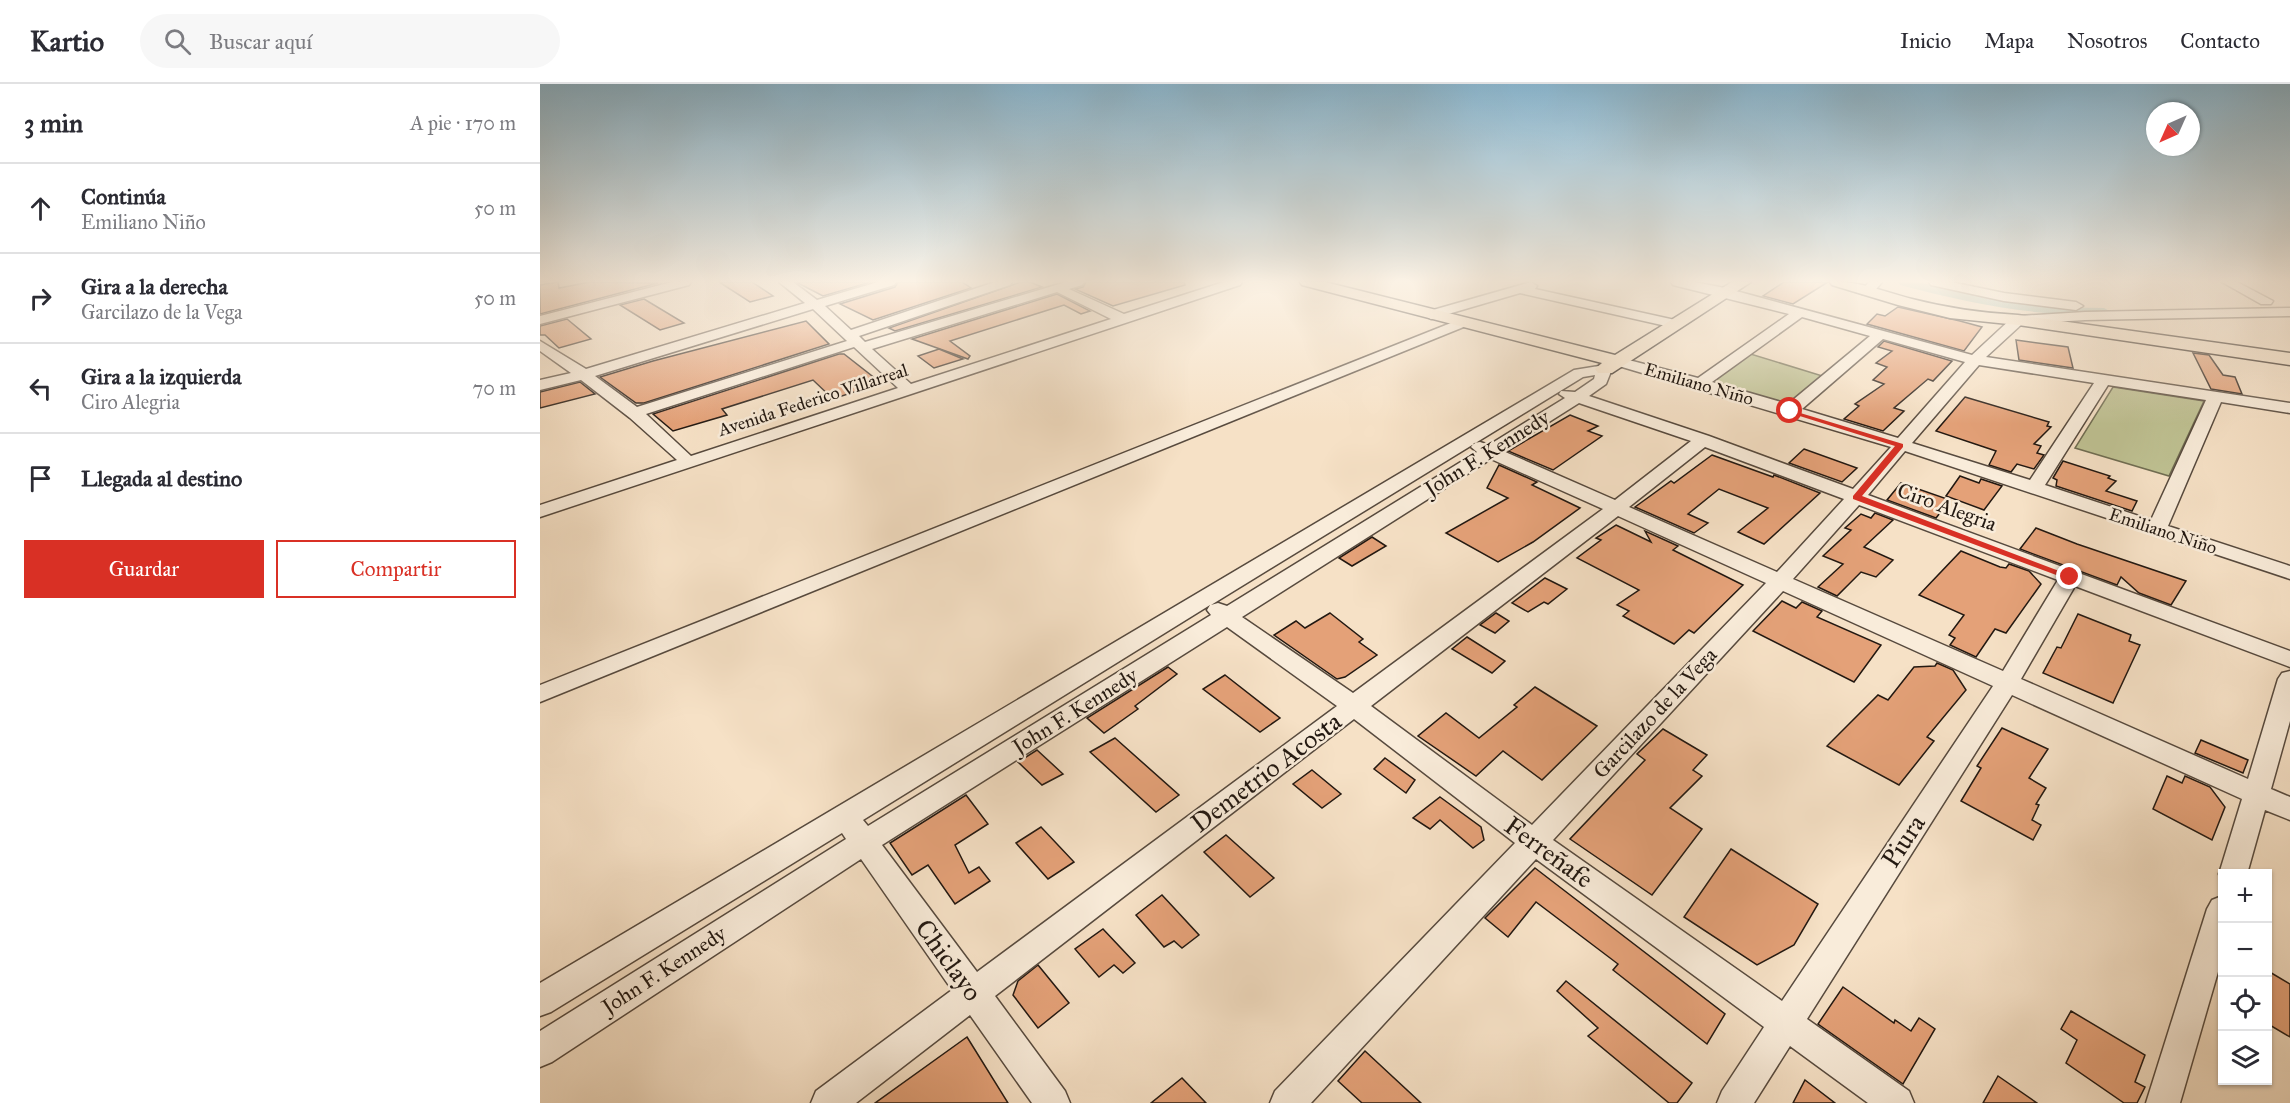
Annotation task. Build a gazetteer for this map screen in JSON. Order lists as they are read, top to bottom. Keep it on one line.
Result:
{"streets":{"main road":["Emiliano Niño","John F. Kennedy"],"street":["Avenida Federico Villarreal","Ciro Alegria","Garcilazo de la Vega","Demetrio Acosta","Piura","Ferreñafe","Chiclayo"]},"crossings":[["Emiliano Niño","John F. Kennedy"],["Emiliano Niño","Garcilazo de la Vega"],["John F. Kennedy","Ciro Alegria"],["John F. Kennedy","Ferreñafe"],["John F. Kennedy","Chiclayo"],["Ciro Alegria","Garcilazo de la Vega"],["Ciro Alegria","Demetrio Acosta"],["Ciro Alegria","Piura"],["Garcilazo de la Vega","Ferreñafe"],["Demetrio Acosta","Ferreñafe"],["Demetrio Acosta","Chiclayo"],["Piura","Ferreñafe"]],"north":"bottom left","page":{"header":"Kartio","search":"Buscar aquí","nav":["Inicio","Mapa","Nosotros","Contacto"],"heading":["3 min","A pie · 170 m"],"list":[["Continúa","Emiliano Niño","50 m"],["Gira a la derecha","Garcilazo de la Vega","50 m"],["Gira a la izquierda","Ciro Alegria","70 m"],"Llegada al destino"],"buttons":["Guardar","Compartir"],"map_buttons":["+","−"]}}
